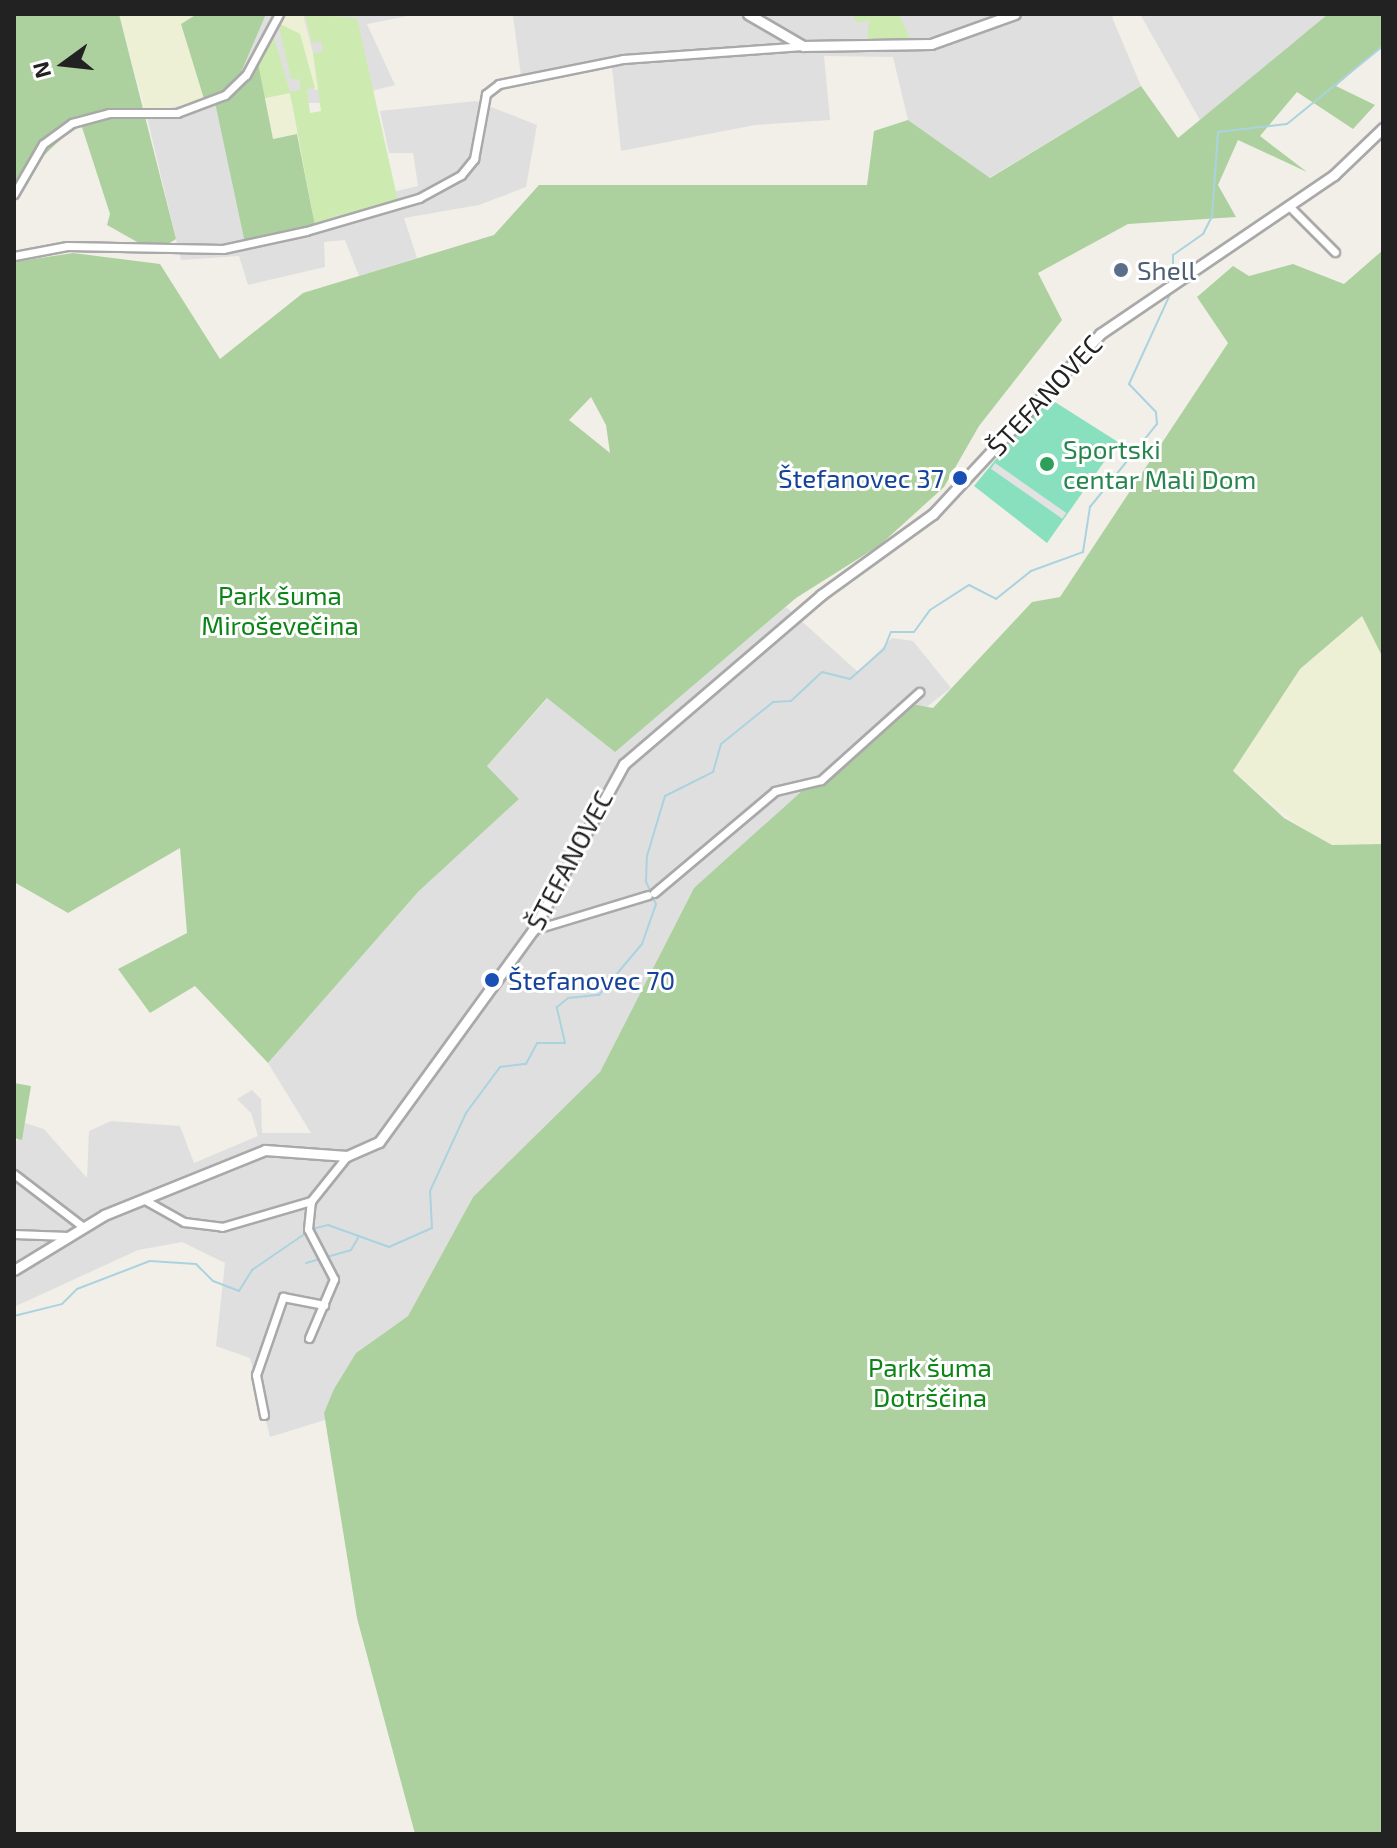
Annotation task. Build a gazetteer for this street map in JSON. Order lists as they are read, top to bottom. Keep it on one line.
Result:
{"streets":{"street":["ŠTEFANOVEC"]},"parks":["Park šuma Miroševečina","Park šuma Dotrščina"],"places":["Shell","Sportski centar Mali Dom","Štefanovec 37","Štefanovec 70"],"north":"left"}
